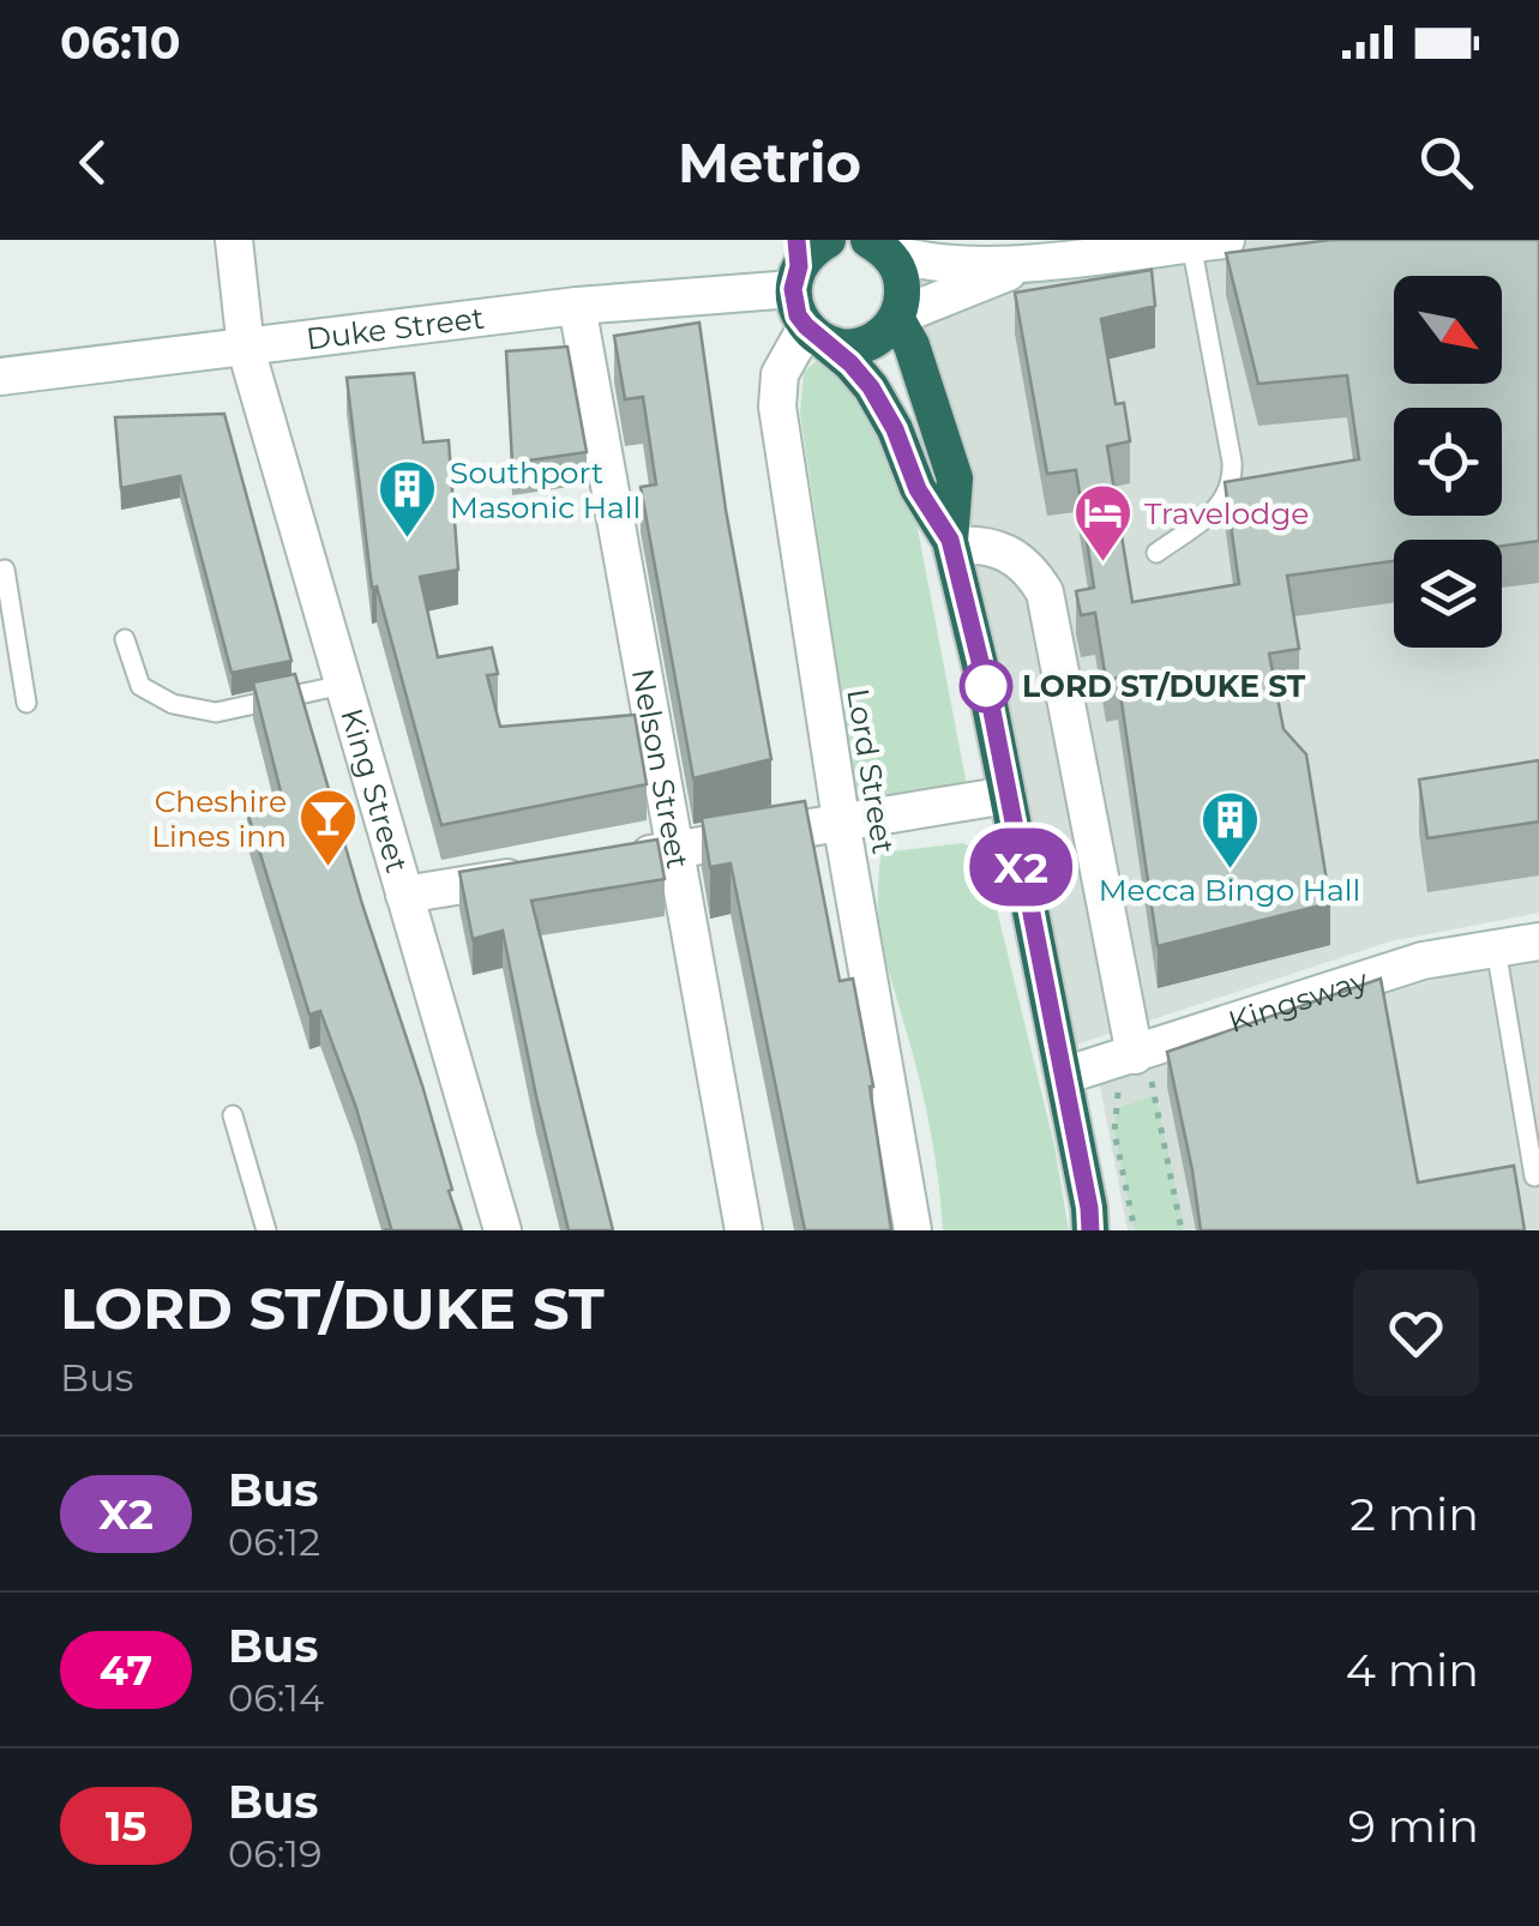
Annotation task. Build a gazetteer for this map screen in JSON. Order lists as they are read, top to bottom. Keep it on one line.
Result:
{"streets":{"street":["Duke Street","Nelson Street","Lord Street","King Street","Kingsway"]},"crossings":[["Duke Street","Nelson Street"],["Duke Street","King Street"]],"places":{"building":["Southport Masonic Hall","Mecca Bingo Hall"],"hotel":["Travelodge"],"other":["LORD ST/DUKE ST"],"bar":["Cheshire Lines inn"]},"lines":["bus line X2"],"north":"bottom right","page":{"status":"06:10","header":"Metrio","on_map":"X2","heading":["LORD ST/DUKE ST","Bus"],"list":[{"mark":"X2","name":"Bus","note":"06:12","value":"2 min"},{"mark":"47","name":"Bus","note":"06:14","value":"4 min"},{"mark":"15","name":"Bus","note":"06:19","value":"9 min"}]}}
